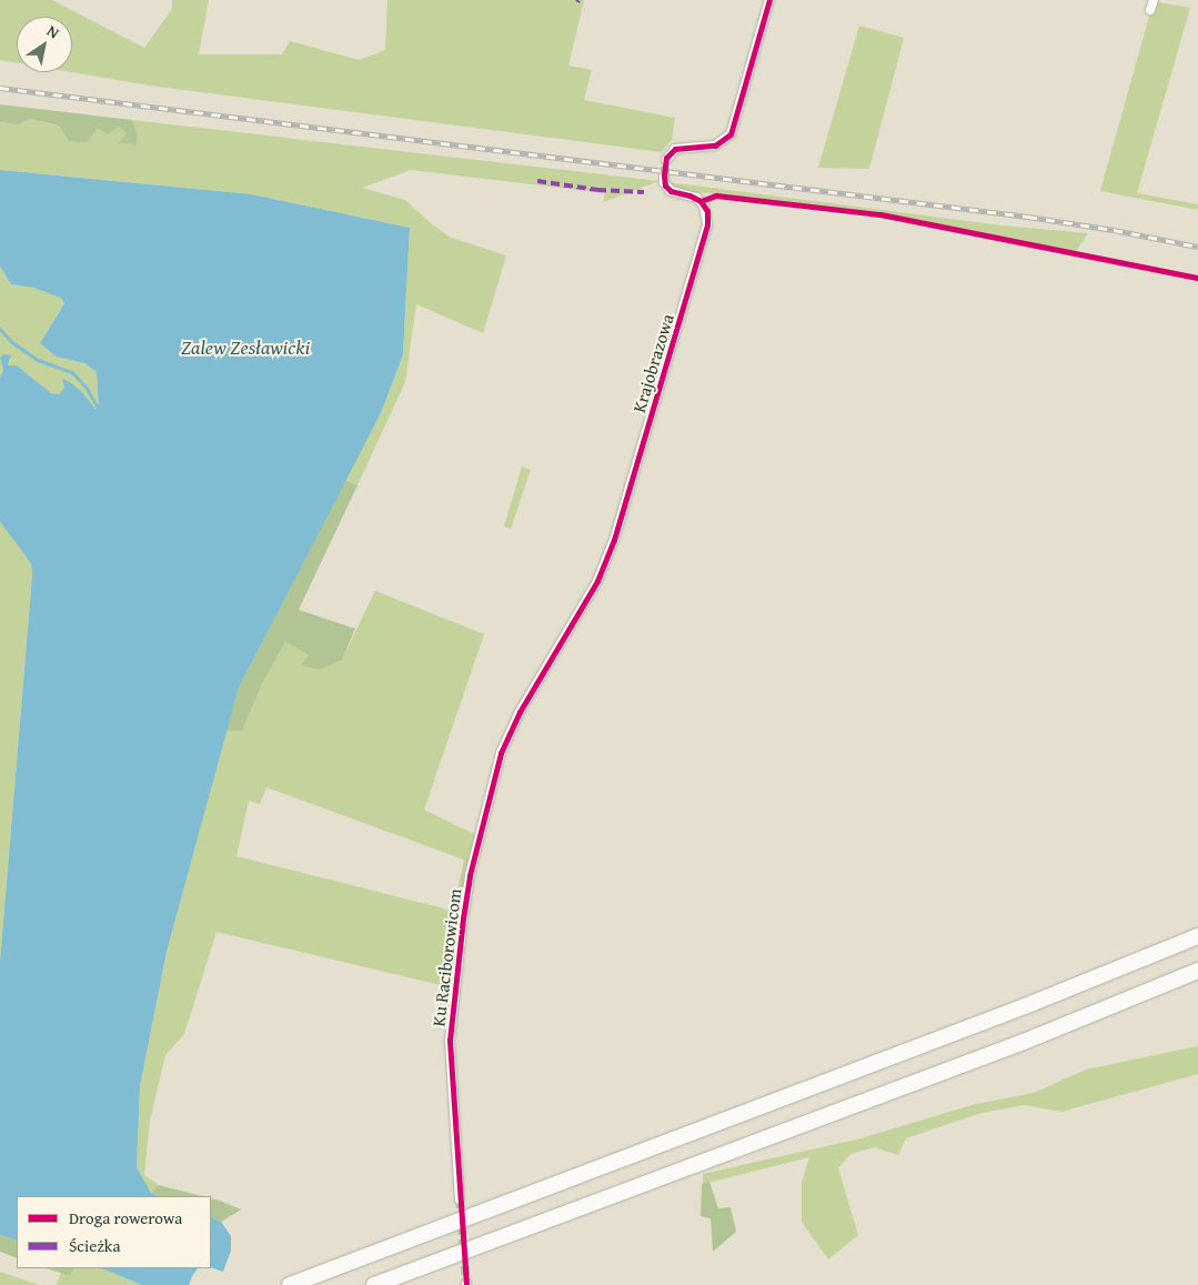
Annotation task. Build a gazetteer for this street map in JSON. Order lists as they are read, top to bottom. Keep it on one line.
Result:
{"streets":{"street":["Krajobrazowa","Ku Raciborowicom"]},"crossings":[["Krajobrazowa","Ku Raciborowicom"]],"water":["Zalew Zesławicki"],"legend":["Droga rowerowa","Ścieżka"],"north":"top right"}
